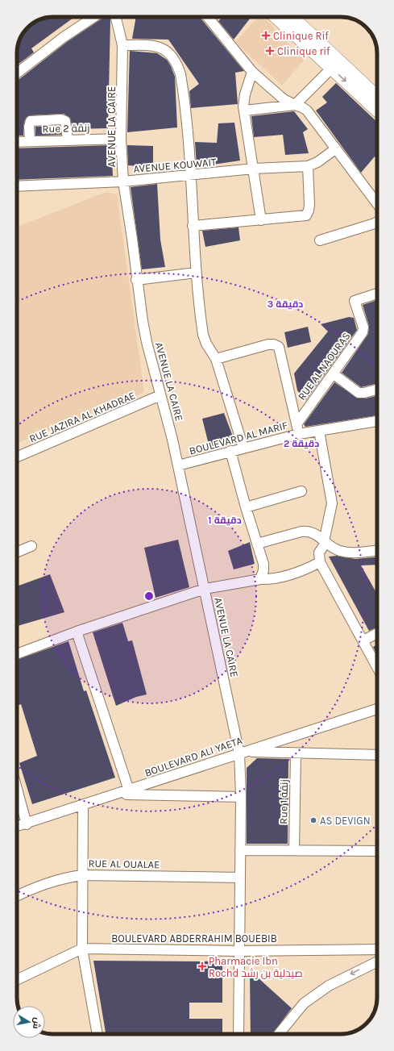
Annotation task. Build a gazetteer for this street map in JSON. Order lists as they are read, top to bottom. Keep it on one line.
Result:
{"streets":{"street":["AVENUE LA CAIRE","Rue 2 زنقة","AVENUE KOUWAIT","RUE AL NAOURAS","RUE JAZIRA AL KHADRAE","BOULEVARD AL MARIF","BOULEVARD ALI YAETA","Rue 1 زنقة","RUE AL OUALAE","BOULEVARD ABDERRAHIM BOUEBIB"]},"crossings":[["AVENUE LA CAIRE","Rue 2 زنقة"],["AVENUE LA CAIRE","AVENUE KOUWAIT"],["AVENUE LA CAIRE","RUE JAZIRA AL KHADRAE"],["AVENUE LA CAIRE","BOULEVARD AL MARIF"],["AVENUE LA CAIRE","BOULEVARD ALI YAETA"],["AVENUE LA CAIRE","RUE AL OUALAE"],["AVENUE LA CAIRE","BOULEVARD ABDERRAHIM BOUEBIB"]],"places":{"health":["Clinique Rif","Clinique rif","Pharmacie Ibn Rochd صيدلية بن رشد"],"other":["AS DEVIGN"]},"north":"right","rings":["3 دقيقة","2 دقيقة","1 دقيقة"]}
